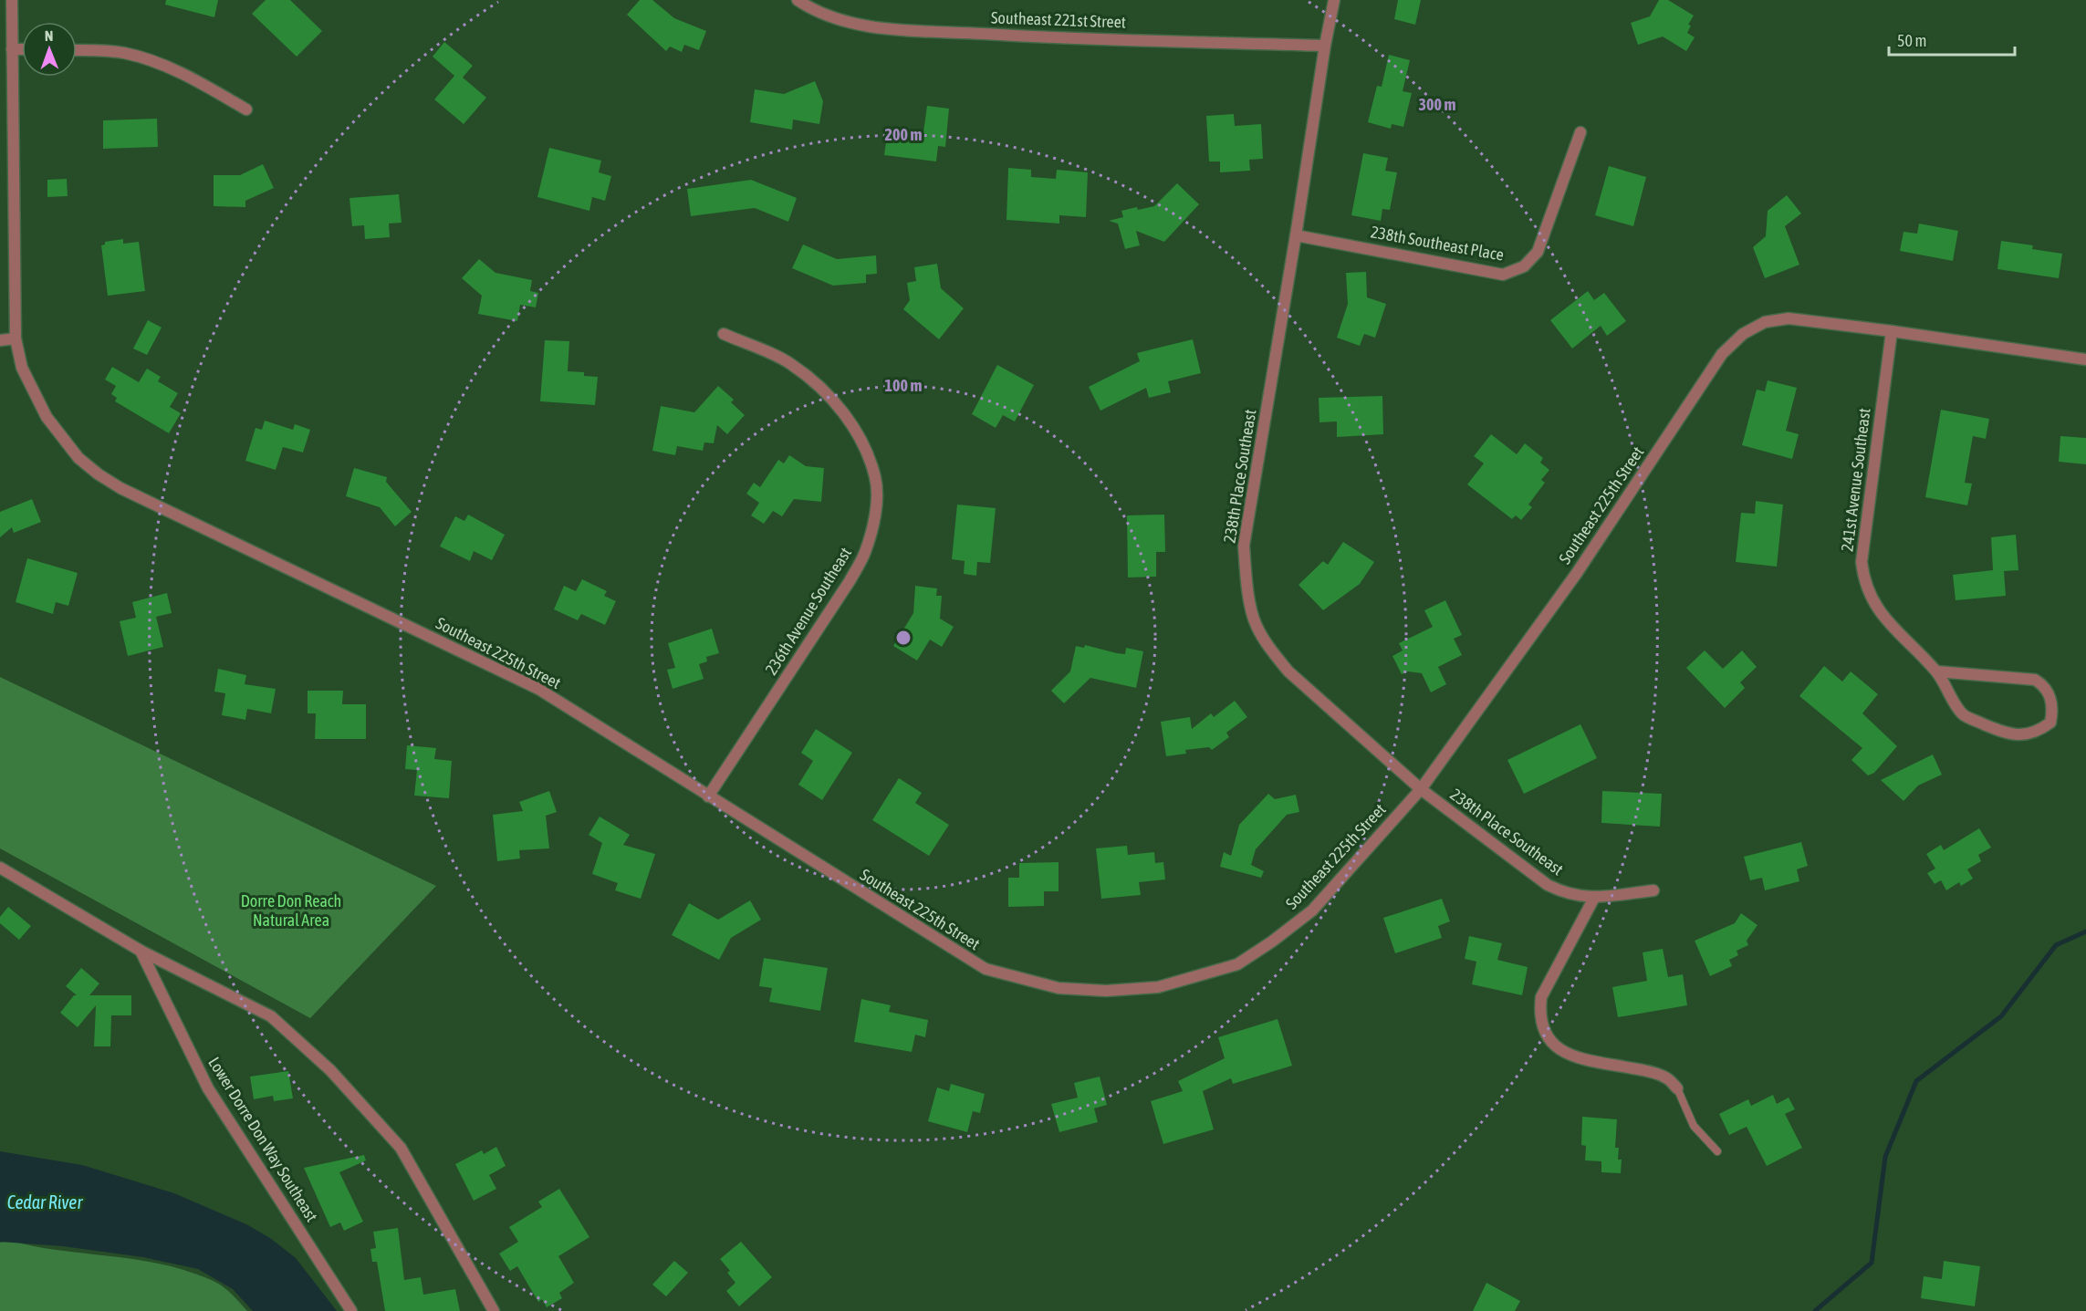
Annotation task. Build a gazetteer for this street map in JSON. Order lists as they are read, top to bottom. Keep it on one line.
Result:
{"streets":{"street":["Southeast 221st Street","238th Southeast Place","238th Place Southeast","241st Avenue Southeast","Southeast 225th Street","236th Avenue Southeast","Lower Dorre Don Way Southeast"]},"crossings":[["Southeast 221st Street","238th Place Southeast"],["238th Southeast Place","238th Place Southeast"],["238th Place Southeast","Southeast 225th Street"],["241st Avenue Southeast","Southeast 225th Street"],["Southeast 225th Street","236th Avenue Southeast"]],"water":["Cedar River"],"parks":["Dorre Don Reach Natural Area"],"scale_bar":"50 m","north":"top","rings":["300 m","200 m","100 m"]}
